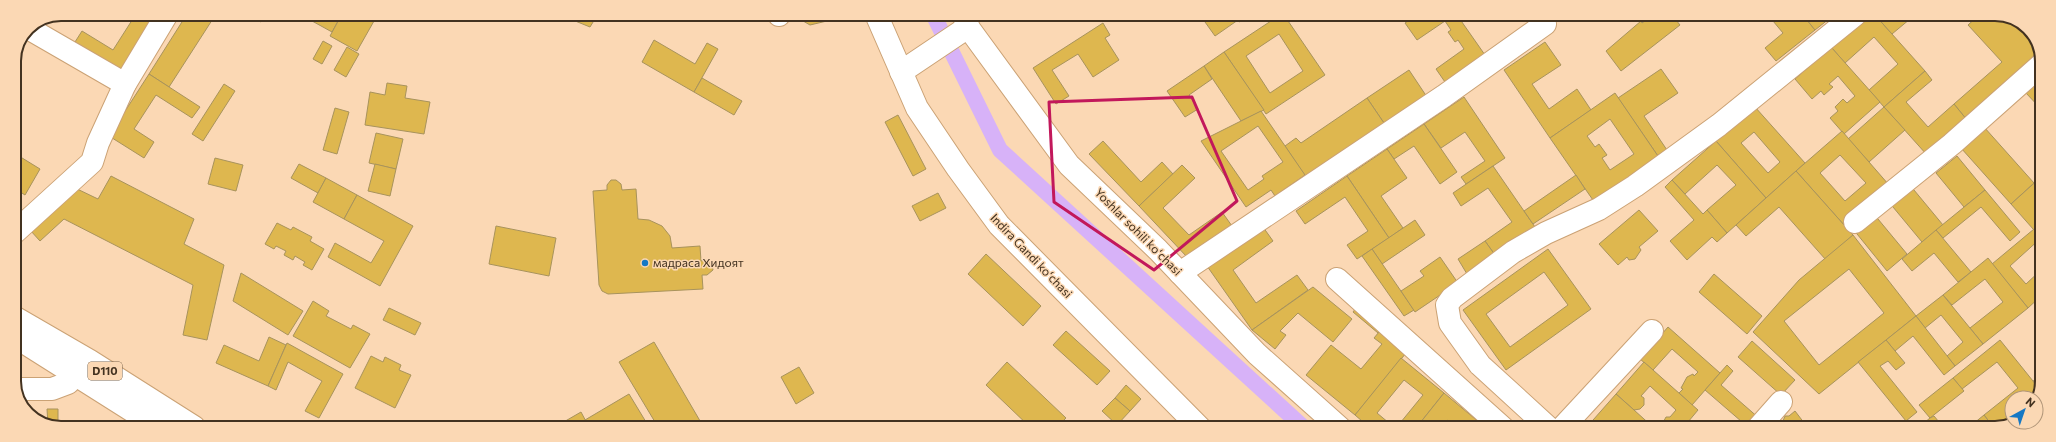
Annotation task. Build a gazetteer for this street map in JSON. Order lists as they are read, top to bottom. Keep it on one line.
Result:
{"streets":{"street":["Yoshlar sohili koʻchasi","Indira Gandi koʻchasi","D110"]},"places":["мадраса Хидоят"],"north":"top right"}
